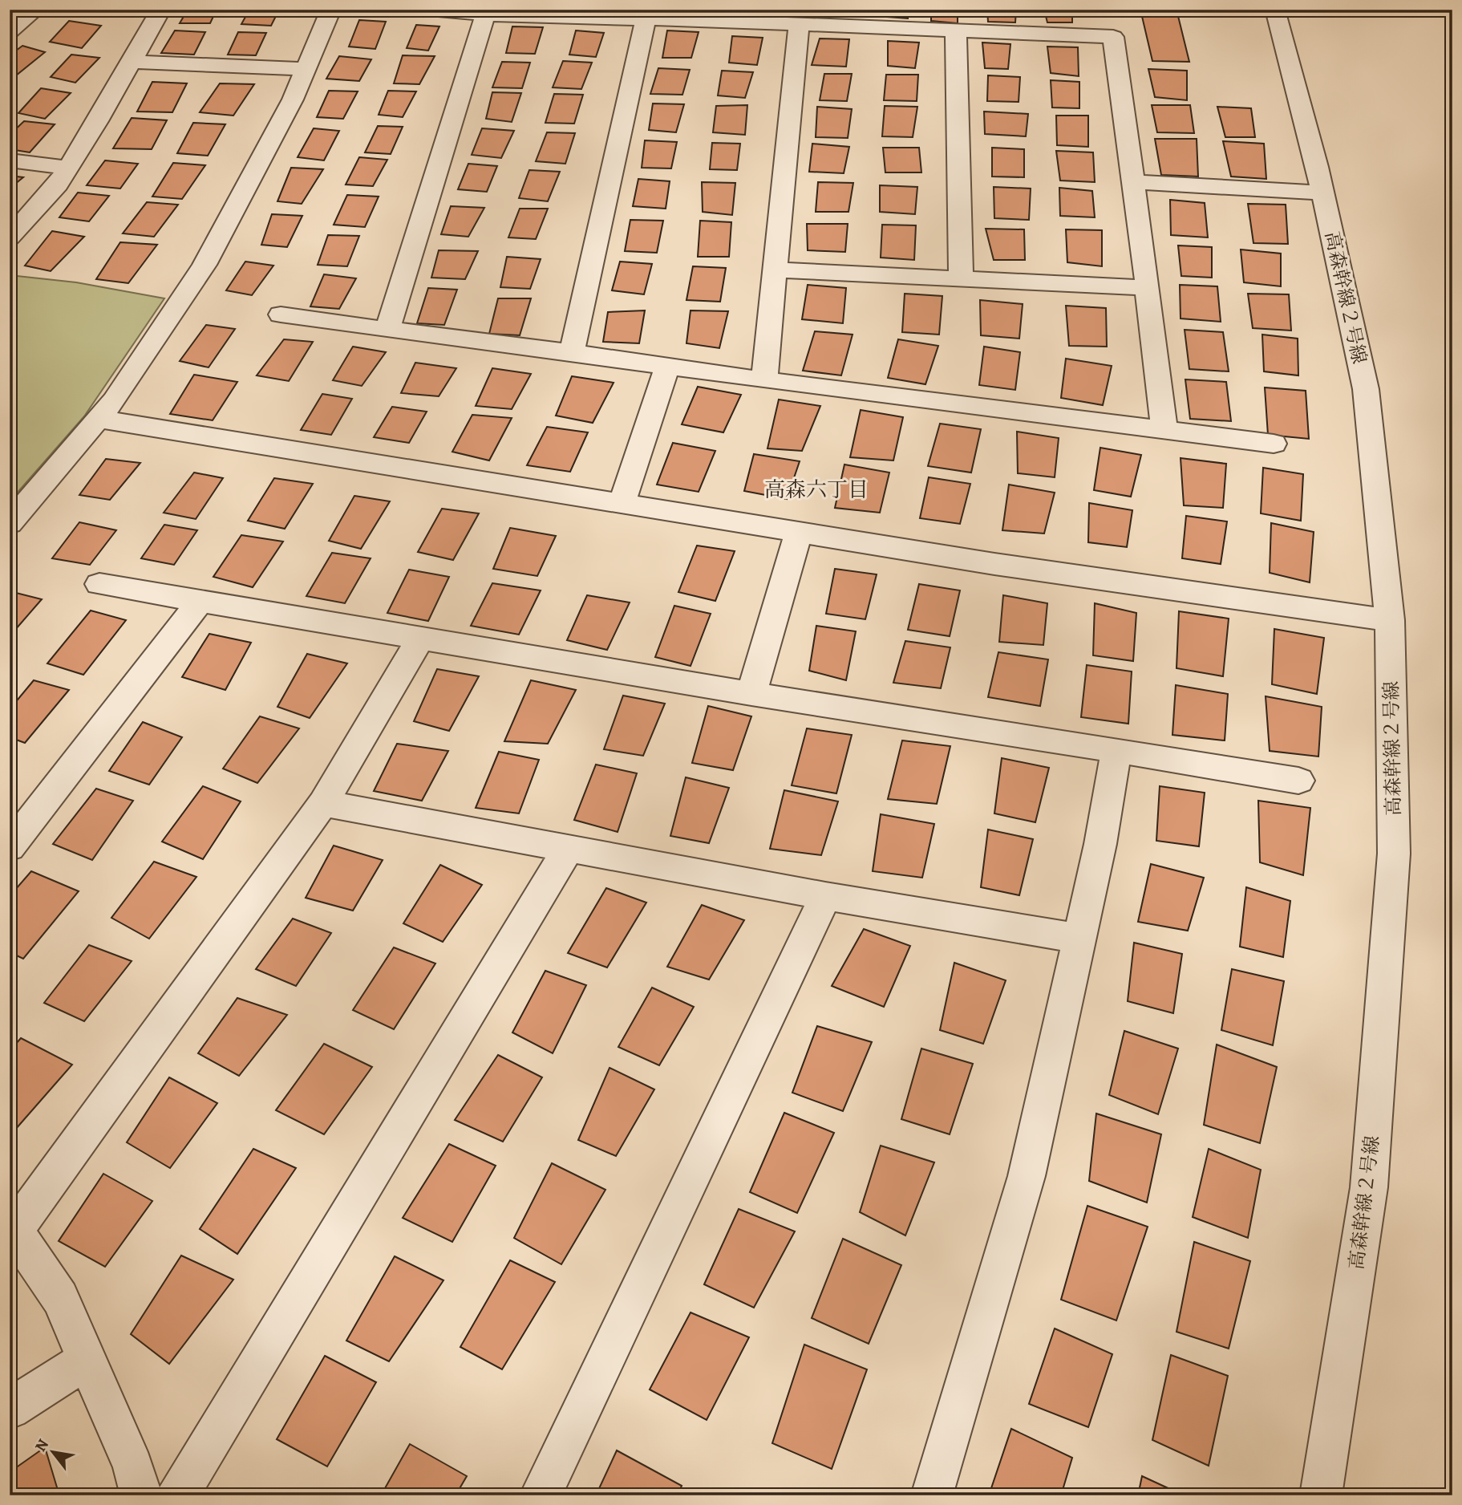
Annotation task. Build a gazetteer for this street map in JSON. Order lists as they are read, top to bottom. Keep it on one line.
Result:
{"streets":{"street":["高森幹線２号線"]},"districts":["高森六丁目"],"north":"top left"}
